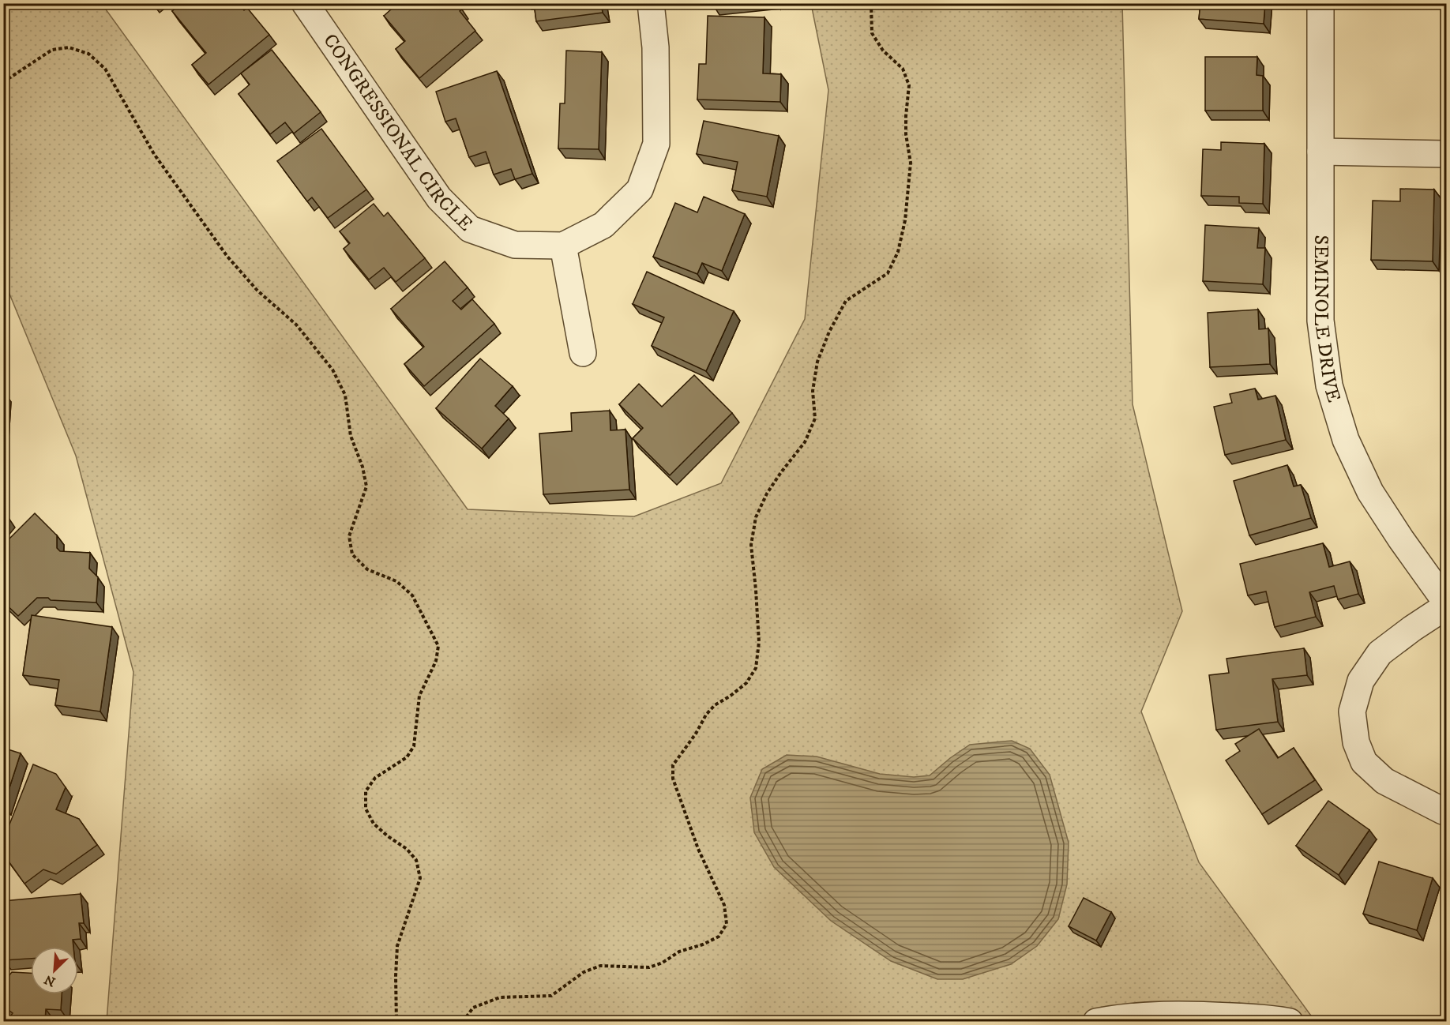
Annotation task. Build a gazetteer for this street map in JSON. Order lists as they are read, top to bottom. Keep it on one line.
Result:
{"streets":{"street":["CONGRESSIONAL CIRCLE","SEMINOLE DRIVE"]},"north":"bottom left"}
